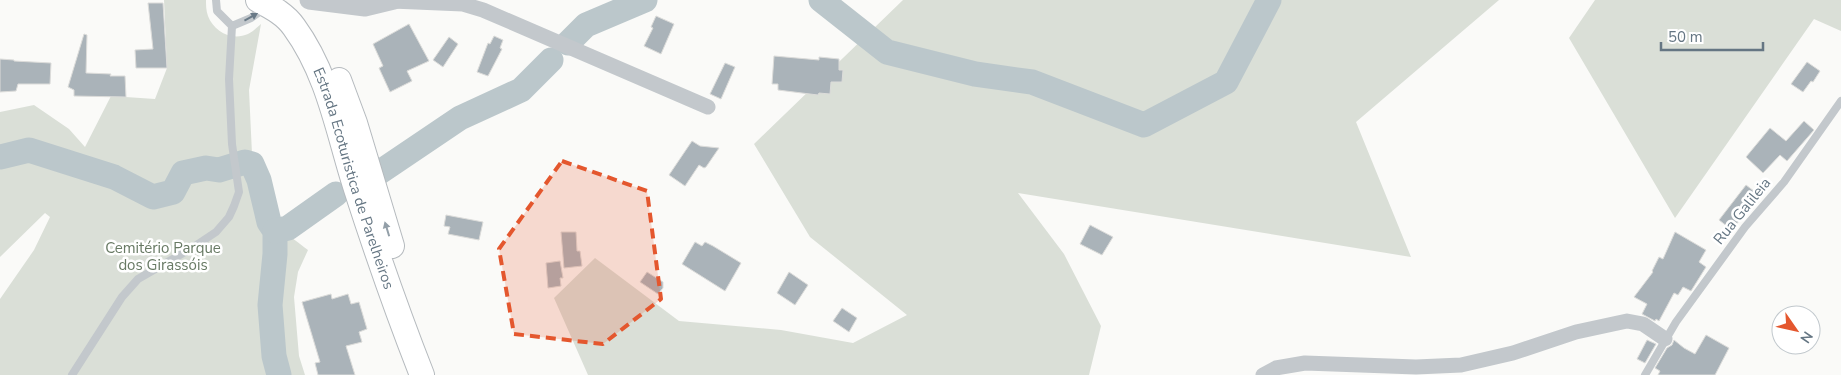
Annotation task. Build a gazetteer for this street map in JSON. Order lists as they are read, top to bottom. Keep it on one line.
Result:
{"streets":{"main road":["Estrada Ecoturistica de Parelheiros"],"lane":["Rua Galileia"]},"parks":["Cemitério Parque dos Girassóis"],"scale_bar":"50 m","north":"bottom right"}
